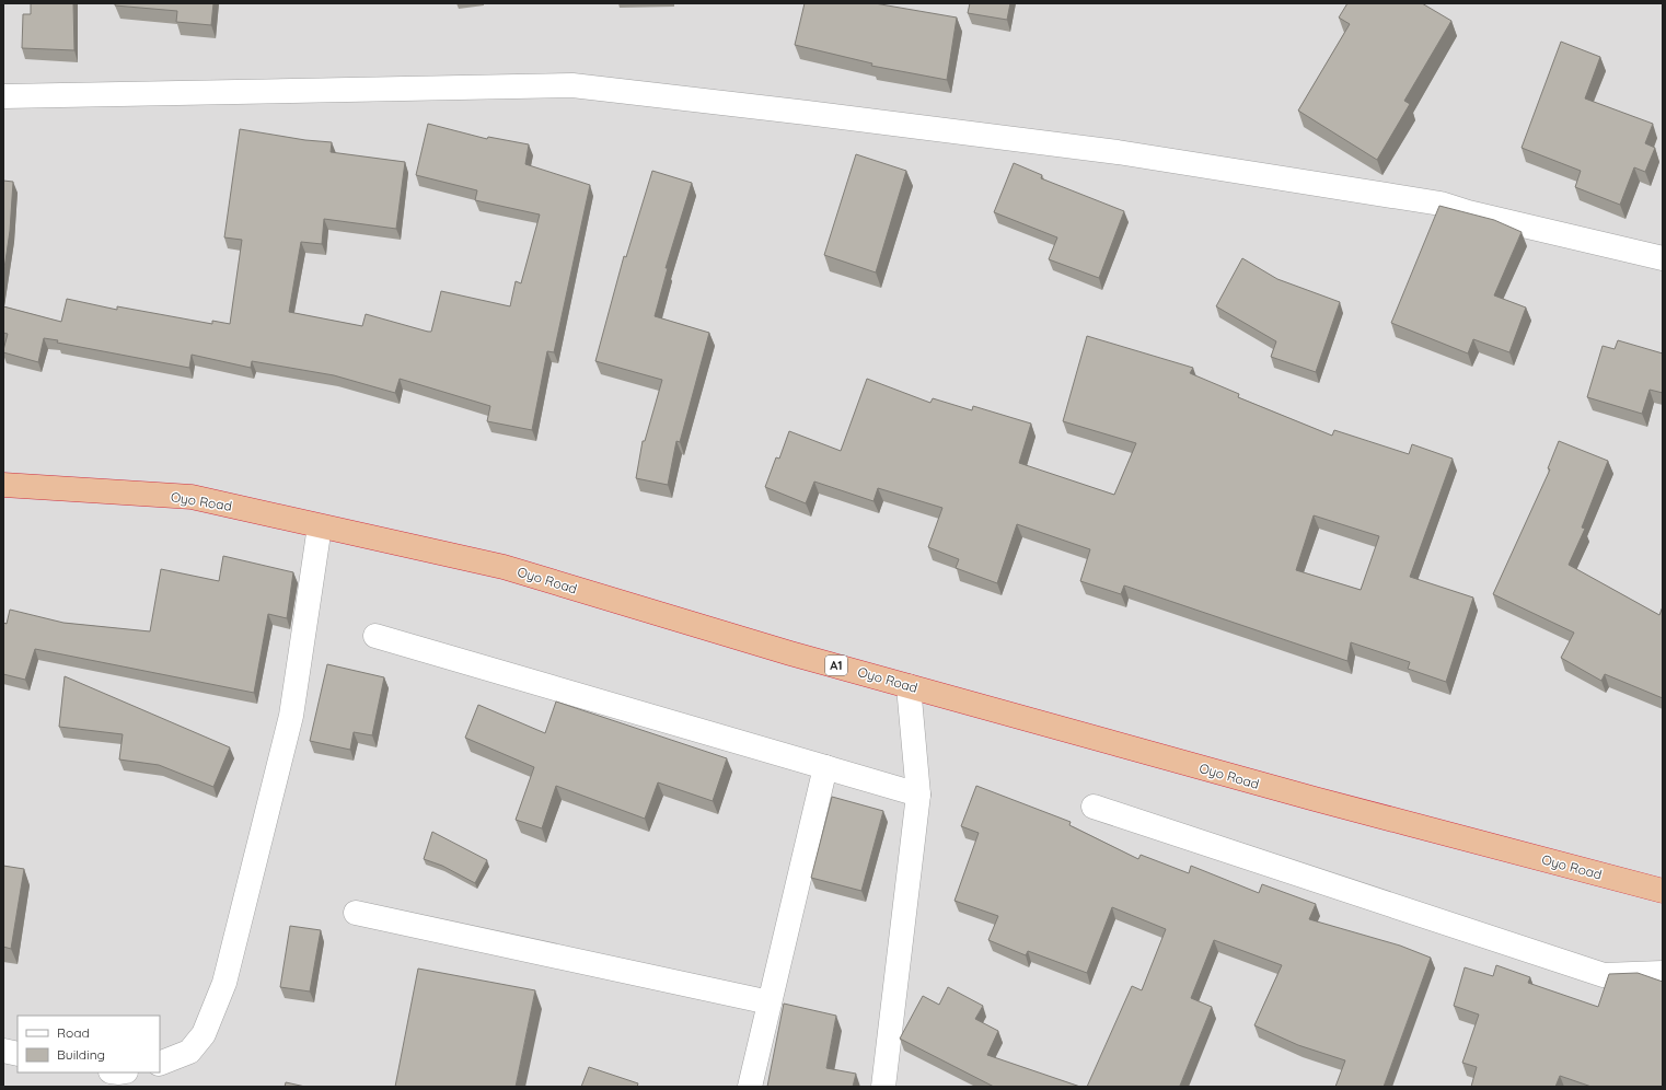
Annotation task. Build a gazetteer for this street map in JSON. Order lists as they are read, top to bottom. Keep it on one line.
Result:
{"streets":{"highway":["Oyo Road","A1"]},"legend":["Road","Building"]}
